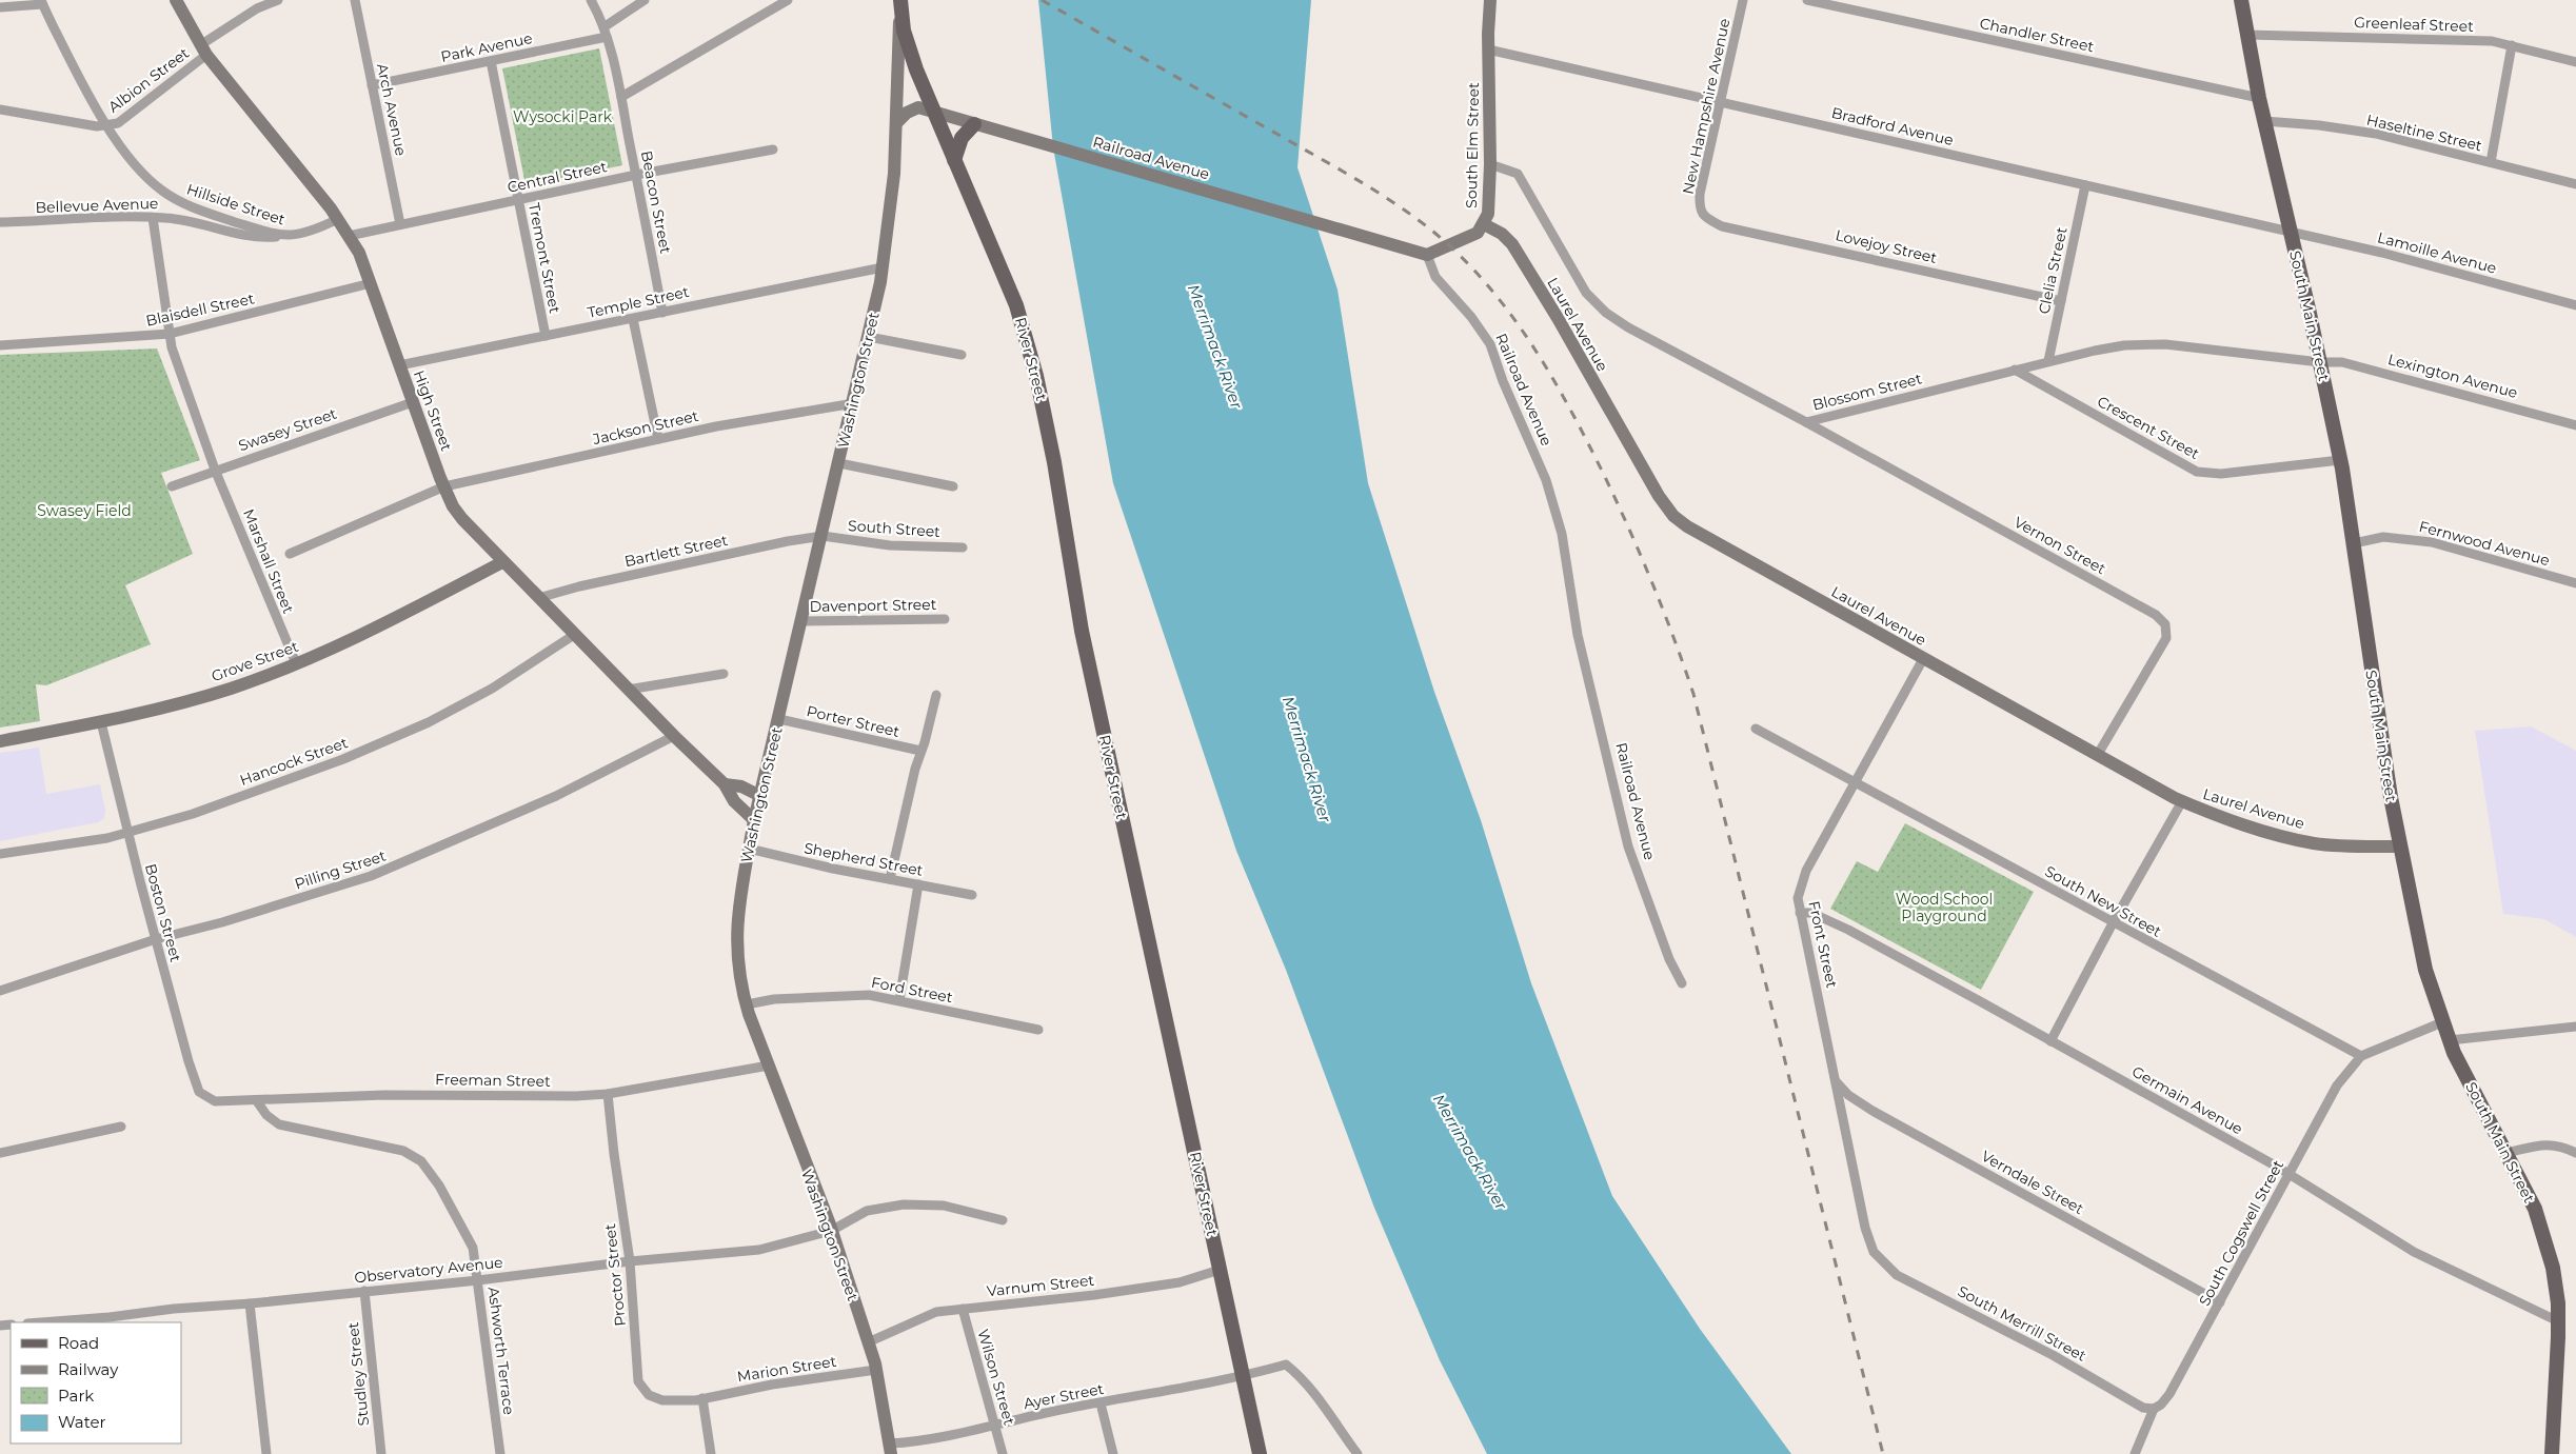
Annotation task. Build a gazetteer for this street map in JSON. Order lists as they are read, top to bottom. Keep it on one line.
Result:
{"streets":{"main road":["South Main Street","River Street","Washington Street"],"street":["Greenleaf Street","Chandler Street","Park Avenue","Albion Street","New Hampshire Avenue","Arch Avenue","Bradford Avenue","Haseltine Street","South Elm Street","Railroad Avenue","Central Street","Beacon Street","Hillside Street","Bellevue Avenue","Lovejoy Street","Lamoille Avenue","Tremont Street","Clelia Street","Temple Street","Blaisdell Street","Laurel Avenue","Lexington Avenue","Blossom Street","High Street","Jackson Street","Crescent Street","Swasey Street","South Street","Fernwood Avenue","Vernon Street","Bartlett Street","Marshall Street","Davenport Street","Grove Street","Porter Street","Hancock Street","Shepherd Street","Pilling Street","South New Street","Boston Street","Front Street","Ford Street","Freeman Street","Germain Avenue","Verndale Street","South Cogswell Street","Observatory Avenue","Proctor Street","Varnum Street","South Merrill Street","Ashworth Terrace","Marion Street","Studley Street","Wilson Street","Ayer Street"]},"crossings":[["Greenleaf Street","South Main Street"],["Chandler Street","South Main Street"],["Park Avenue","Arch Avenue"],["Park Avenue","Beacon Street"],["Park Avenue","Tremont Street"],["Albion Street","Hillside Street"],["Albion Street","High Street"],["New Hampshire Avenue","Bradford Avenue"],["New Hampshire Avenue","Lovejoy Street"],["Arch Avenue","Central Street"],["Bradford Avenue","South Elm Street"],["Bradford Avenue","Lamoille Avenue"],["Bradford Avenue","Clelia Street"],["Bradford Avenue","South Main Street"],["Haseltine Street","South Main Street"],["South Elm Street","Railroad Avenue"],["South Elm Street","Laurel Avenue"],["South Elm Street","Blossom Street"],["Railroad Avenue","River Street"],["Railroad Avenue","Washington Street"],["Central Street","Beacon Street"],["Central Street","Tremont Street"],["Central Street","High Street"],["Beacon Street","Temple Street"],["Hillside Street","Bellevue Avenue"],["Hillside Street","High Street"],["Lovejoy Street","Clelia Street"],["Lamoille Avenue","South Main Street"],["Tremont Street","Temple Street"],["Clelia Street","Blossom Street"],["Temple Street","Washington Street"],["Temple Street","High Street"],["Blaisdell Street","High Street"],["Blaisdell Street","Marshall Street"],["South Main Street","Laurel Avenue"],["South Main Street","Lexington Avenue"],["South Main Street","Blossom Street"],["South Main Street","Crescent Street"],["South Main Street","Fernwood Avenue"],["South Main Street","Germain Avenue"],["Laurel Avenue","Vernon Street"],["Laurel Avenue","Front Street"],["River Street","Washington Street"],["River Street","Varnum Street"],["River Street","Ayer Street"],["Lexington Avenue","Blossom Street"],["Washington Street","High Street"],["Washington Street","Jackson Street"],["Washington Street","South Street"],["Washington Street","Bartlett Street"],["Washington Street","Davenport Street"],["Washington Street","Porter Street"],["Washington Street","Shepherd Street"],["Washington Street","Ford Street"],["Washington Street","Freeman Street"],["Washington Street","Observatory Avenue"],["Washington Street","Varnum Street"],["Washington Street","Marion Street"],["Washington Street","Ayer Street"],["Blossom Street","Crescent Street"],["Blossom Street","Vernon Street"],["High Street","Jackson Street"],["High Street","Swasey Street"],["High Street","Bartlett Street"],["High Street","Grove Street"],["High Street","Hancock Street"],["High Street","Pilling Street"],["Swasey Street","Marshall Street"],["South Street","Bartlett Street"],["Marshall Street","Grove Street"],["Grove Street","Boston Street"],["Hancock Street","Boston Street"],["Pilling Street","Boston Street"],["South New Street","Front Street"],["South New Street","South Cogswell Street"],["Boston Street","Freeman Street"],["Front Street","Germain Avenue"],["Front Street","Verndale Street"],["Front Street","South Merrill Street"],["Freeman Street","Proctor Street"],["Freeman Street","Ashworth Terrace"],["Germain Avenue","South Cogswell Street"],["Verndale Street","South Cogswell Street"],["South Cogswell Street","South Merrill Street"],["Observatory Avenue","Proctor Street"],["Observatory Avenue","Ashworth Terrace"],["Observatory Avenue","Studley Street"],["Proctor Street","Marion Street"],["Varnum Street","Wilson Street"],["Wilson Street","Ayer Street"]],"water":["Merrimack River"],"parks":["Wysocki Park","Swasey Field","Wood School Playground"],"legend":["Road","Railway","Park","Water"]}
